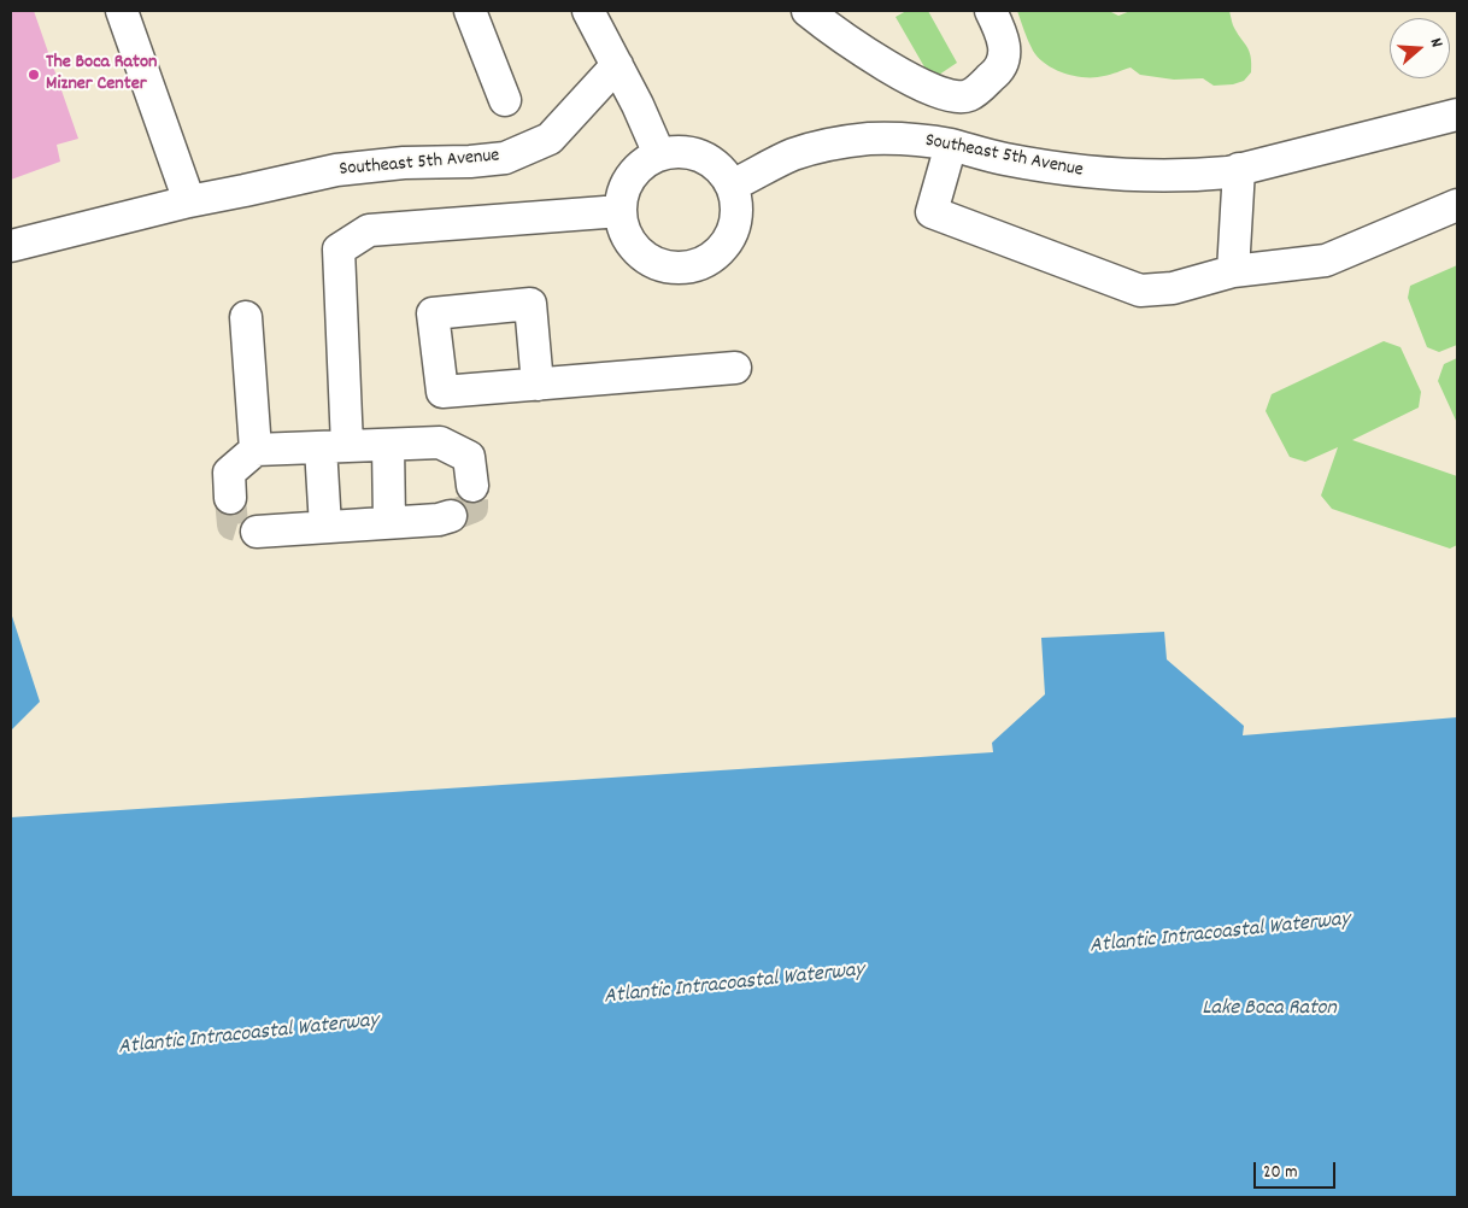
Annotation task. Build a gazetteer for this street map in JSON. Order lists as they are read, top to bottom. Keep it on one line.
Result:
{"streets":{"street":["Southeast 5th Avenue"]},"water":["Atlantic Intracoastal Waterway","Lake Boca Raton"],"places":["The Boca Raton Mizner Center"],"scale_bar":"20 m","north":"right"}
